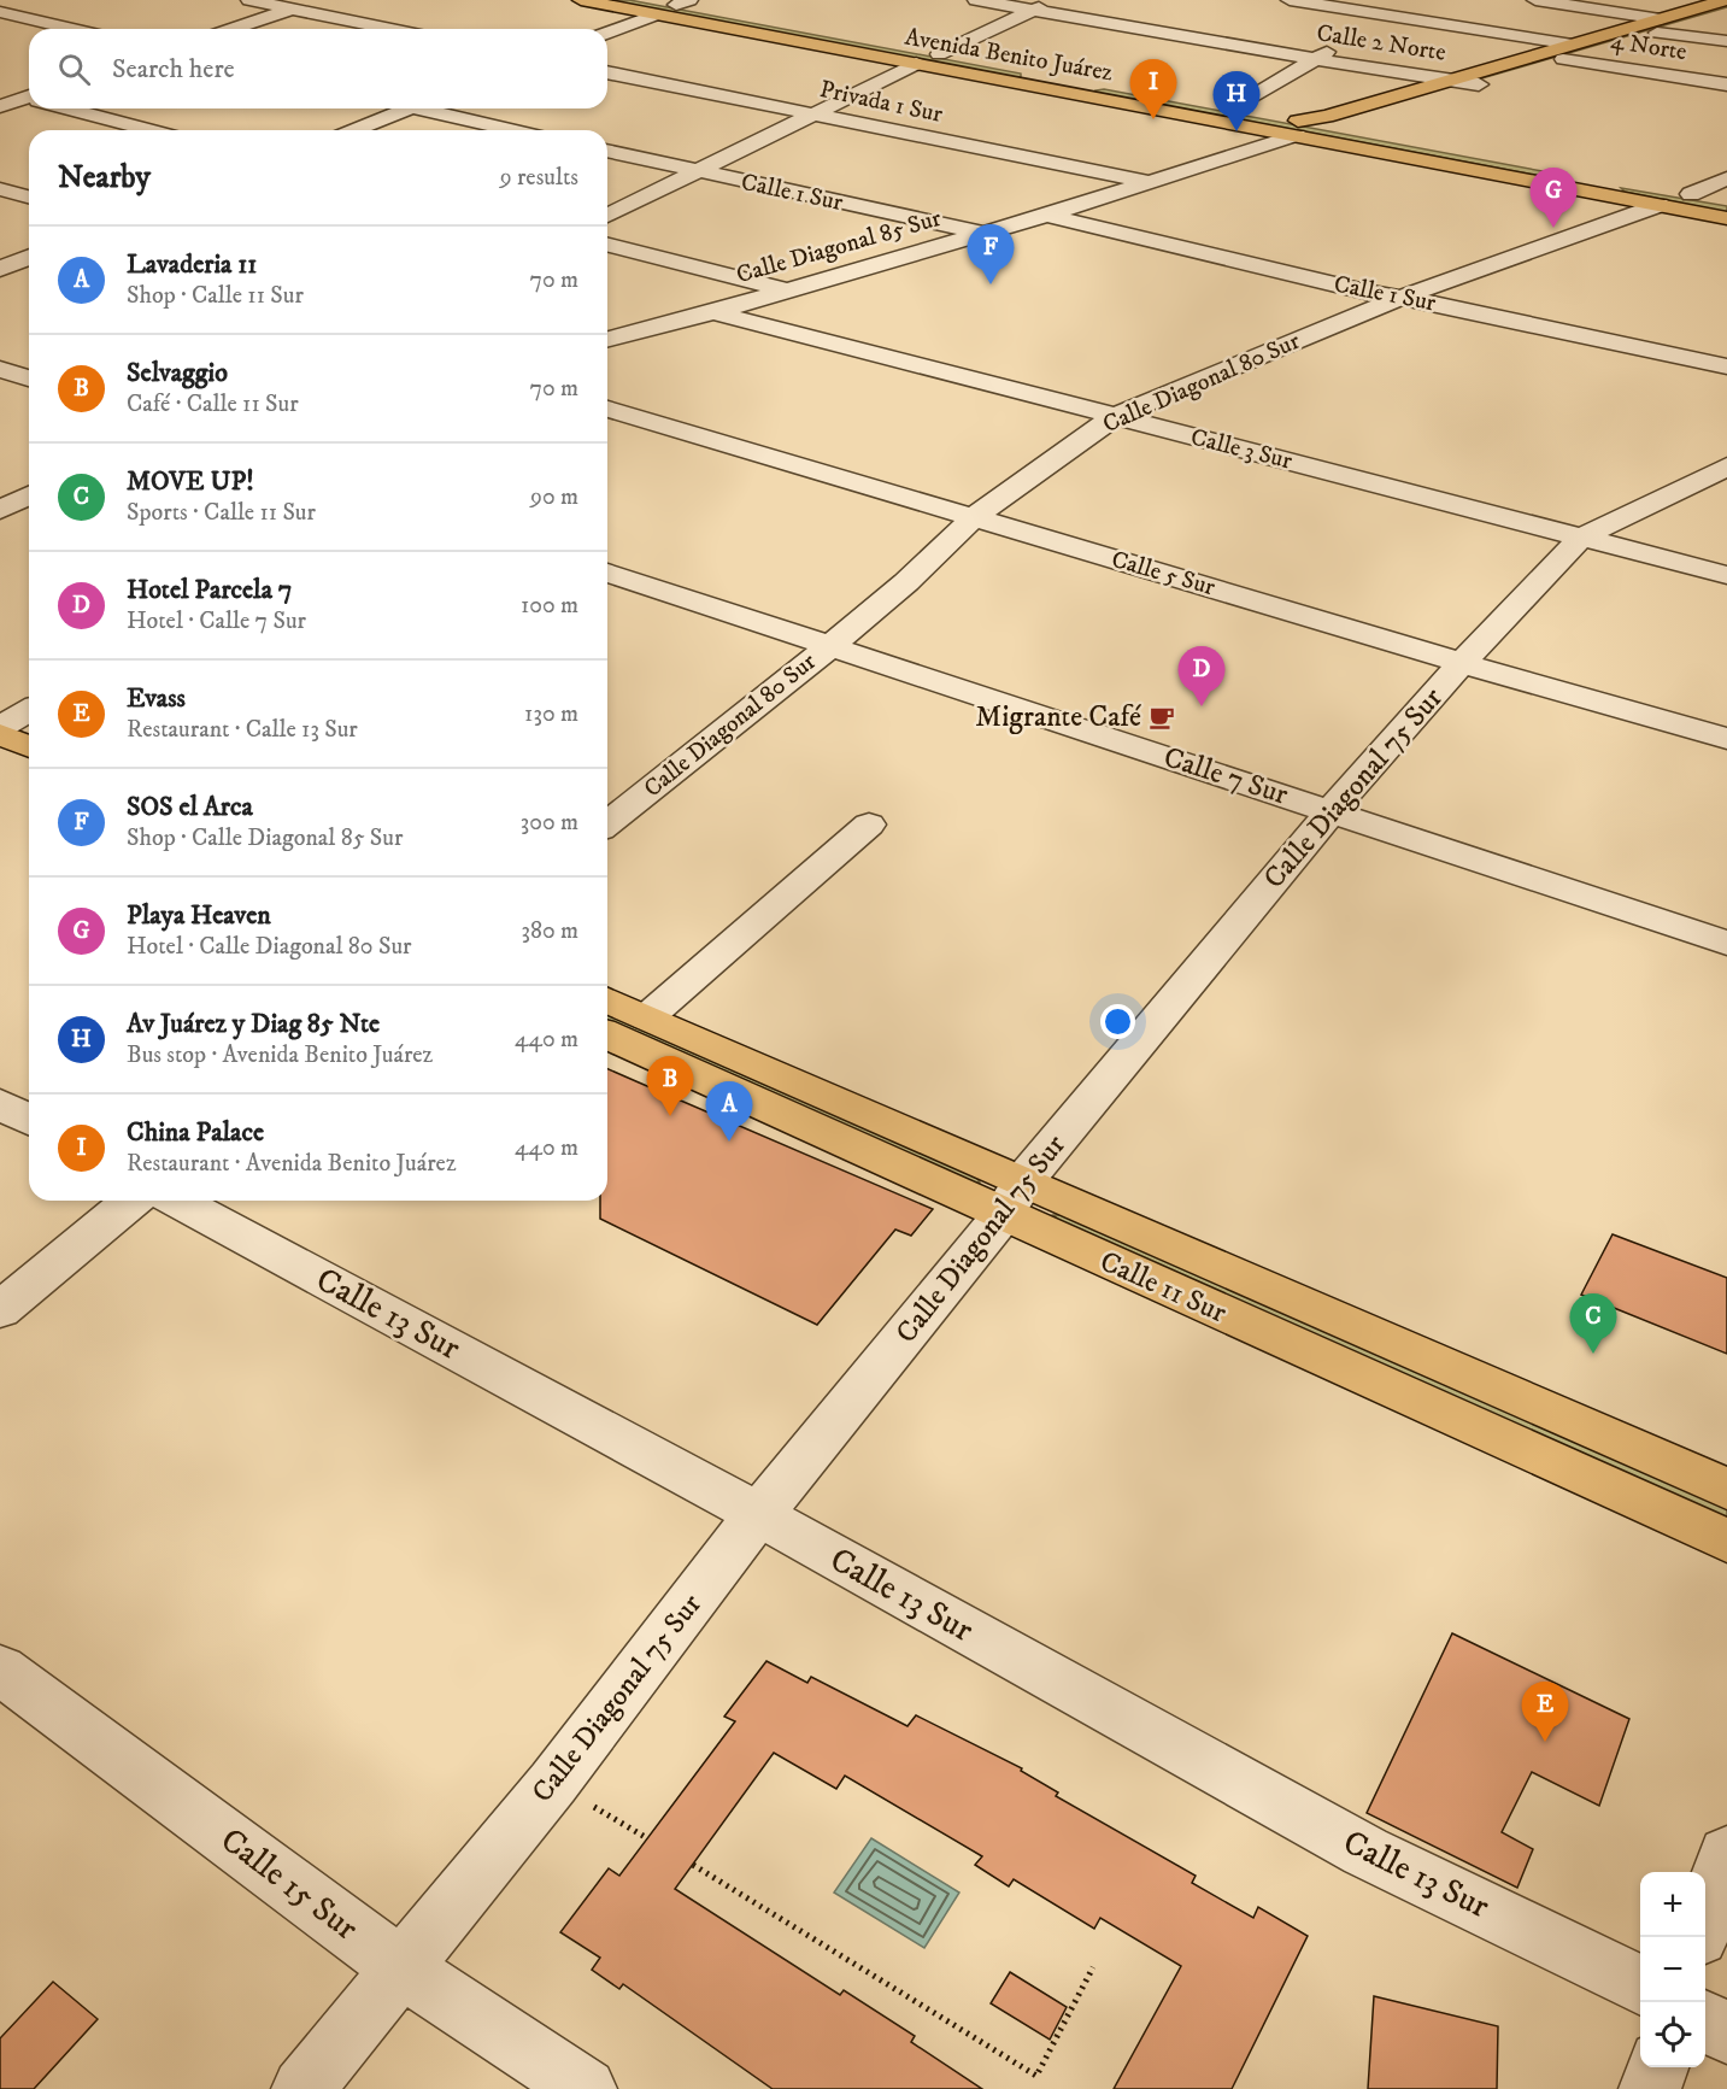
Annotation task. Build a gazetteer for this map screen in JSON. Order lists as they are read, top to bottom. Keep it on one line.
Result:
{"streets":{"main road":["Avenida Benito Juárez","Calle 11 Sur"],"street":["Calle 2 Norte","4 Norte","Privada 1 Sur","Calle 1 Sur","Calle Diagonal 85 Sur","Calle Diagonal 80 Sur","Calle 3 Sur","Calle 5 Sur","Calle 7 Sur","Calle Diagonal 75 Sur","Calle 13 Sur","Calle 15 Sur"]},"crossings":[["Avenida Benito Juárez","Calle Diagonal 85 Sur"],["Avenida Benito Juárez","Calle Diagonal 80 Sur"],["Privada 1 Sur","Calle Diagonal 85 Sur"],["Calle 1 Sur","Calle Diagonal 85 Sur"],["Calle 1 Sur","Calle Diagonal 80 Sur"],["Calle Diagonal 85 Sur","Calle 3 Sur"],["Calle Diagonal 80 Sur","Calle 3 Sur"],["Calle Diagonal 80 Sur","Calle 5 Sur"],["Calle Diagonal 80 Sur","Calle 7 Sur"],["Calle 3 Sur","Calle Diagonal 75 Sur"],["Calle 5 Sur","Calle Diagonal 75 Sur"],["Calle 7 Sur","Calle Diagonal 75 Sur"],["Calle Diagonal 75 Sur","Calle 11 Sur"],["Calle Diagonal 75 Sur","Calle 13 Sur"],["Calle Diagonal 75 Sur","Calle 15 Sur"]],"places":{"cafe":["Migrante Café"]},"page":{"search":"Search here","pins":["I","H","G","F","D","B","A","C","E"],"heading":["Nearby","9 results"],"list":[{"mark":"A","name":"Lavaderia 11","note":"Shop · Calle 11 Sur","value":"70 m"},{"mark":"B","name":"Selvaggio","note":"Café · Calle 11 Sur","value":"70 m"},{"mark":"C","name":"MOVE UP!","note":"Sports · Calle 11 Sur","value":"90 m"},{"mark":"D","name":"Hotel Parcela 7","note":"Hotel · Calle 7 Sur","value":"100 m"},{"mark":"E","name":"Evass","note":"Restaurant · Calle 13 Sur","value":"130 m"},{"mark":"F","name":"SOS el Arca","note":"Shop · Calle Diagonal 85 Sur","value":"300 m"},{"mark":"G","name":"Playa Heaven","note":"Hotel · Calle Diagonal 80 Sur","value":"380 m"},{"mark":"H","name":"Av Juárez y Diag 85 Nte","note":"Bus stop · Avenida Benito Juárez","value":"440 m"},{"mark":"I","name":"China Palace","note":"Restaurant · Avenida Benito Juárez","value":"440 m"}],"map_buttons":["+","−"]}}
